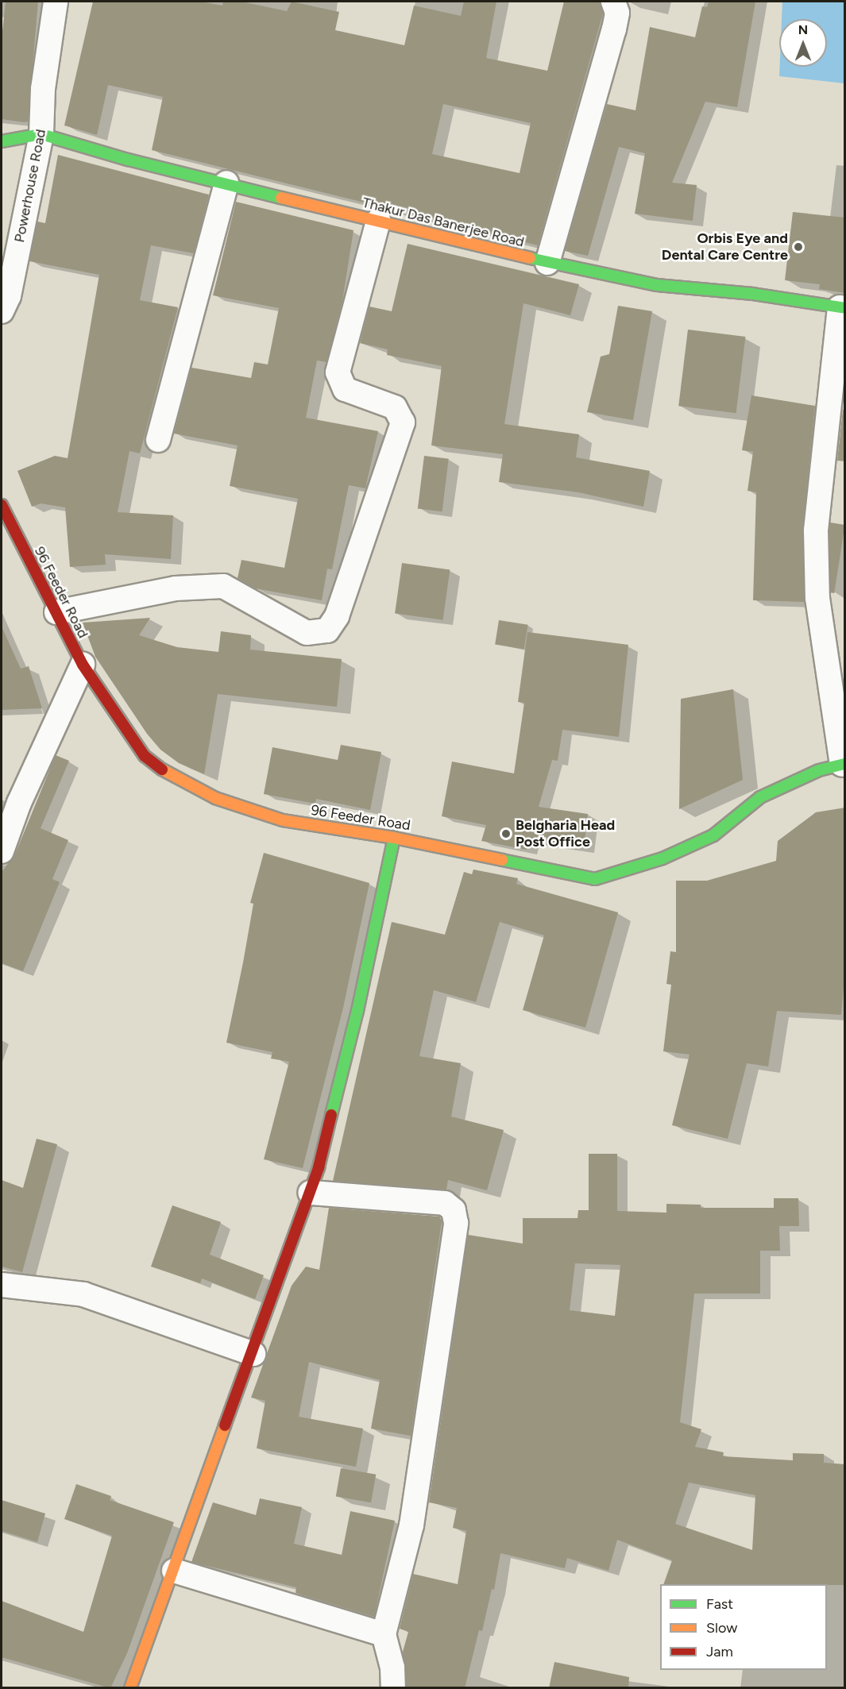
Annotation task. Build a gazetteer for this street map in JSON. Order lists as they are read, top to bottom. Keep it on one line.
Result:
{"streets":{"street":["Powerhouse Road","Thakur Das Banerjee Road","96 Feeder Road"]},"crossings":[["Powerhouse Road","Thakur Das Banerjee Road"]],"places":["Orbis Eye and Dental Care Centre","Belgharia Head Post Office"],"legend":["Fast","Slow","Jam"],"north":"top"}
